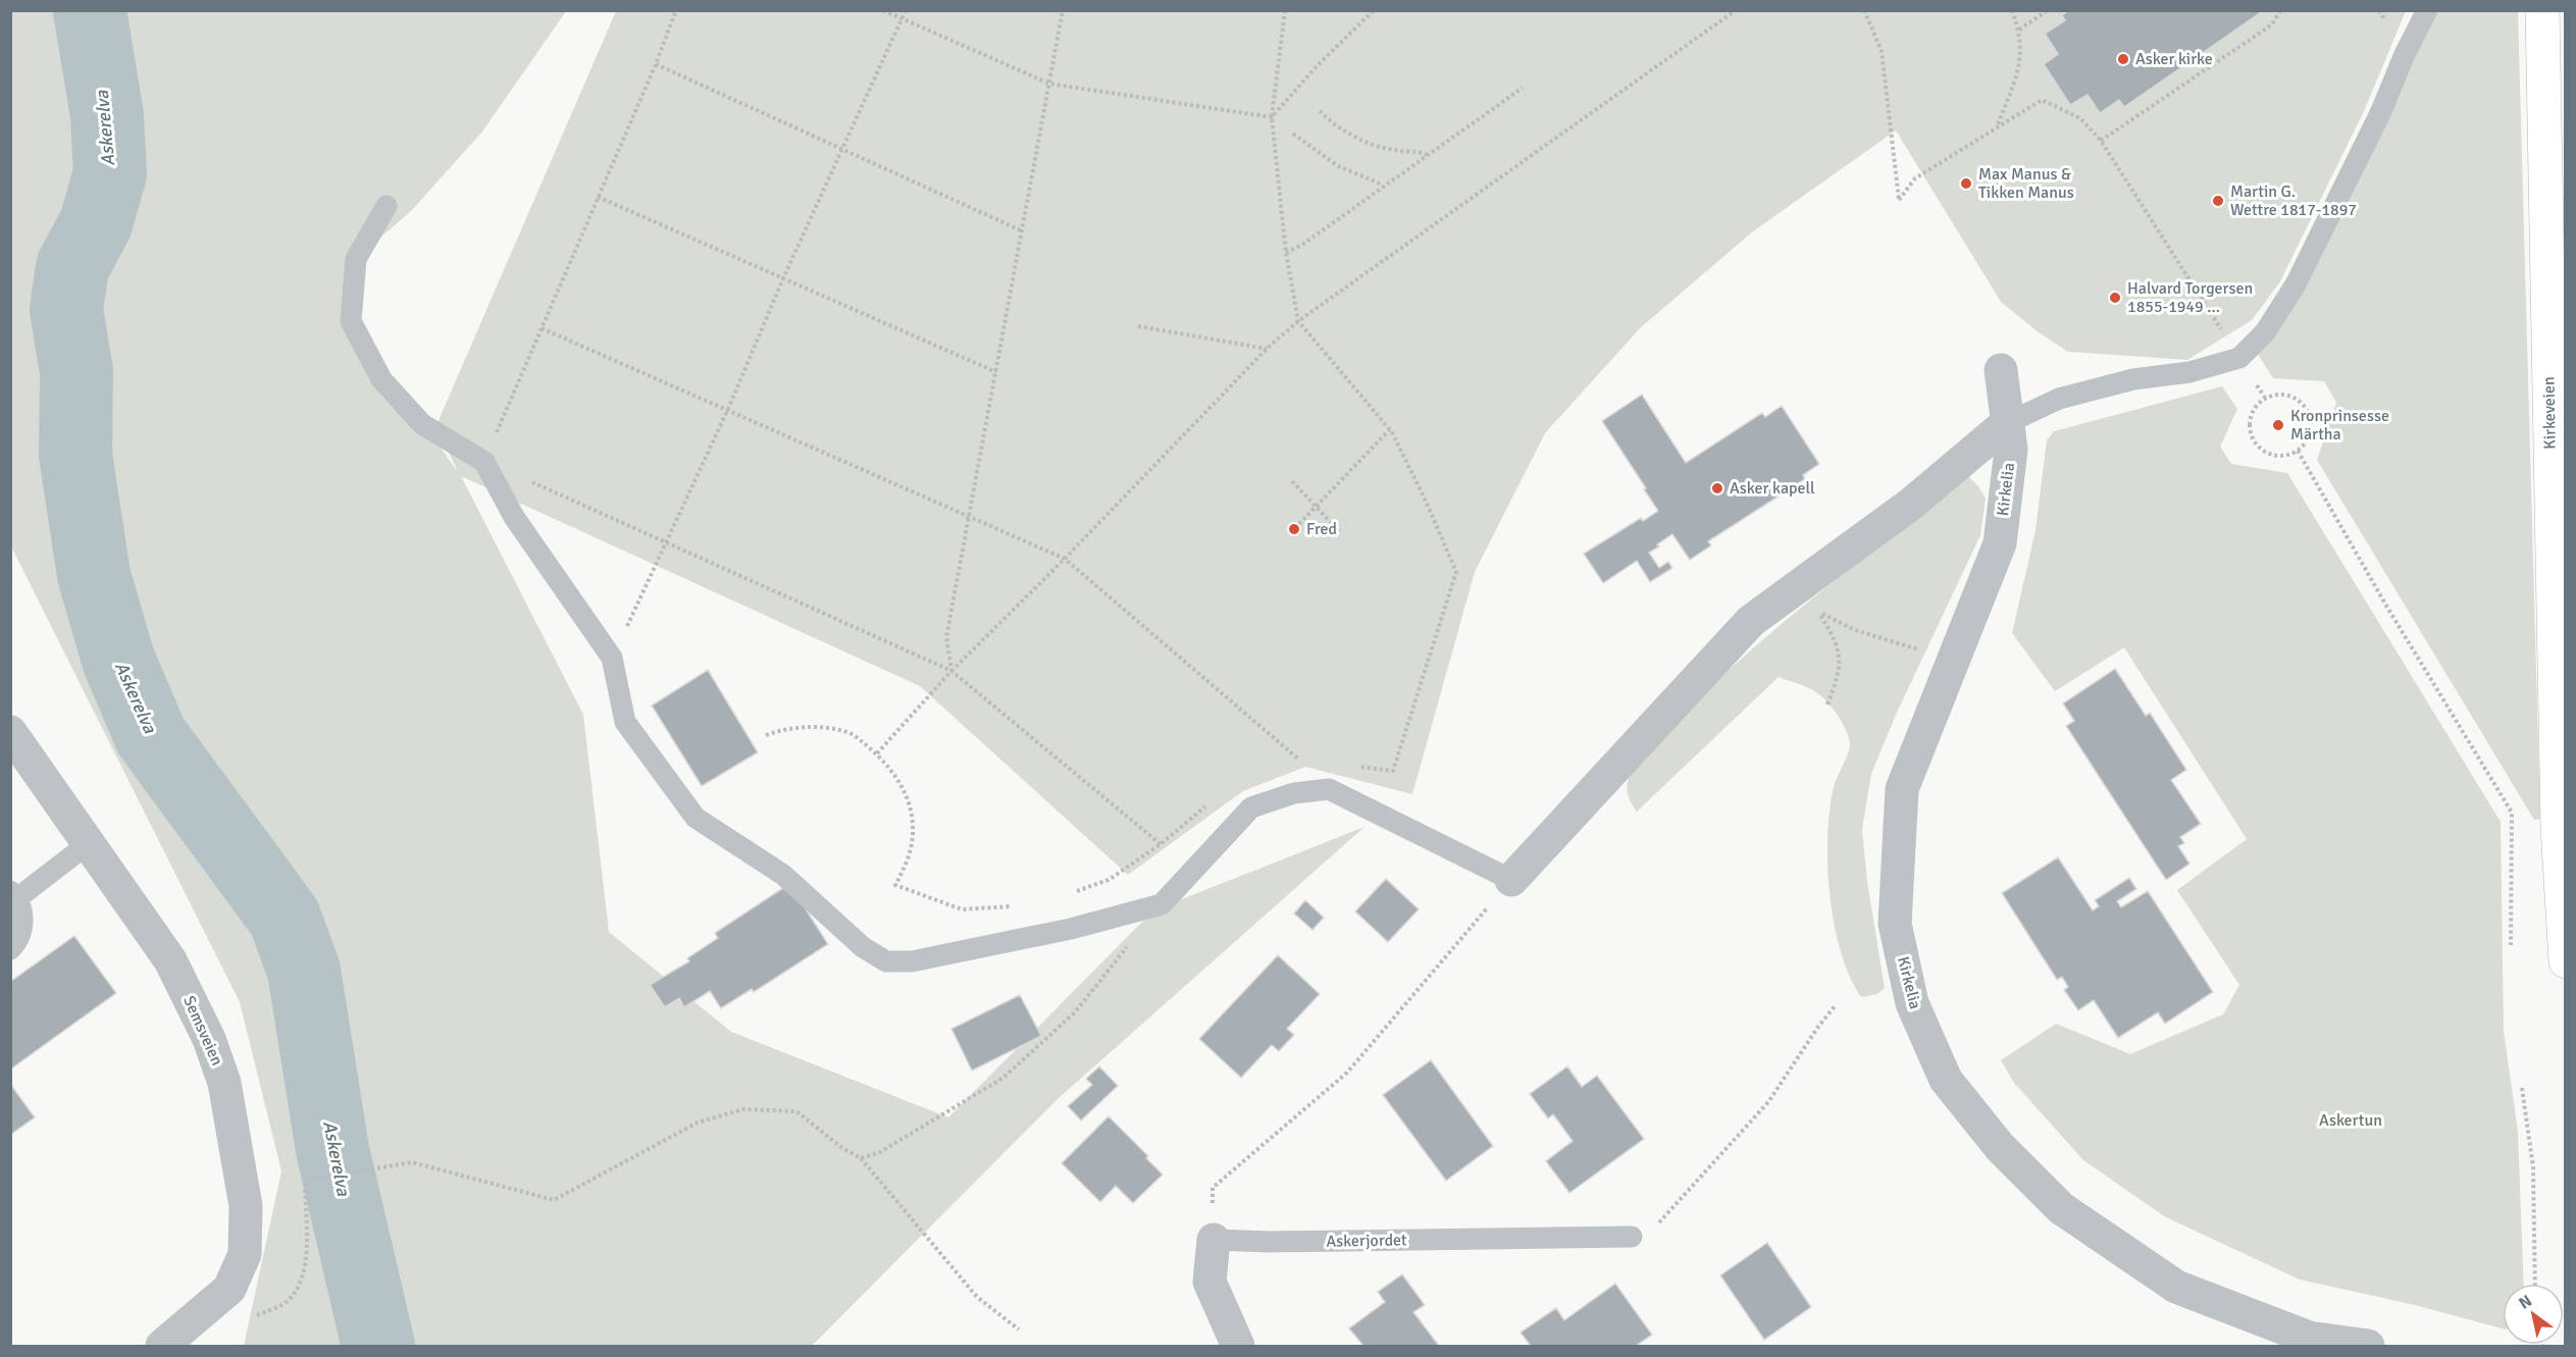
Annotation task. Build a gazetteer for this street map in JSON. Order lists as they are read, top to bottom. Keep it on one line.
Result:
{"streets":{"main road":["Kirkeveien"],"street":["Kirkelia","Semsveien"],"lane":["Askerjordet"]},"water":["Askerelva"],"parks":["Askertun"],"places":["Asker kirke","Max Manus & Tikken Manus","Martin G. Wettre 1817-1897","Halvard Torgersen 1855-1949 ...","Kronprinsesse Märtha","Asker kapell","Fred"],"north":"top left"}
